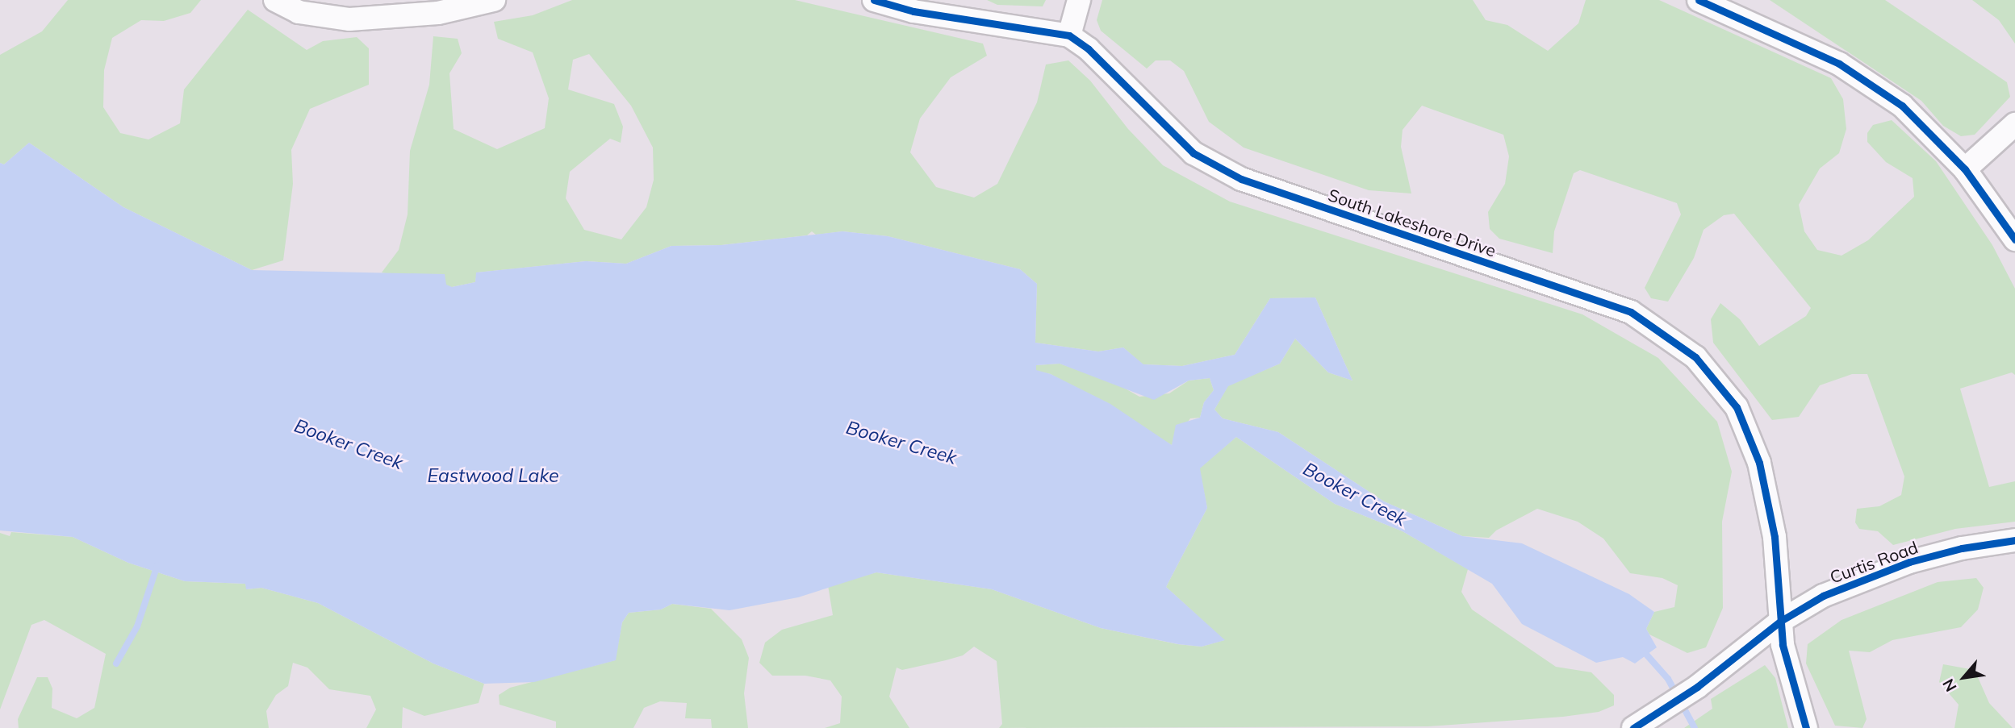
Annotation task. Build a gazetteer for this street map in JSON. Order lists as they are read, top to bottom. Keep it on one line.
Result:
{"streets":{"street":["South Lakeshore Drive","Curtis Road"]},"crossings":[["South Lakeshore Drive","Curtis Road"]],"water":["Booker Creek","Eastwood Lake"],"north":"bottom left"}
